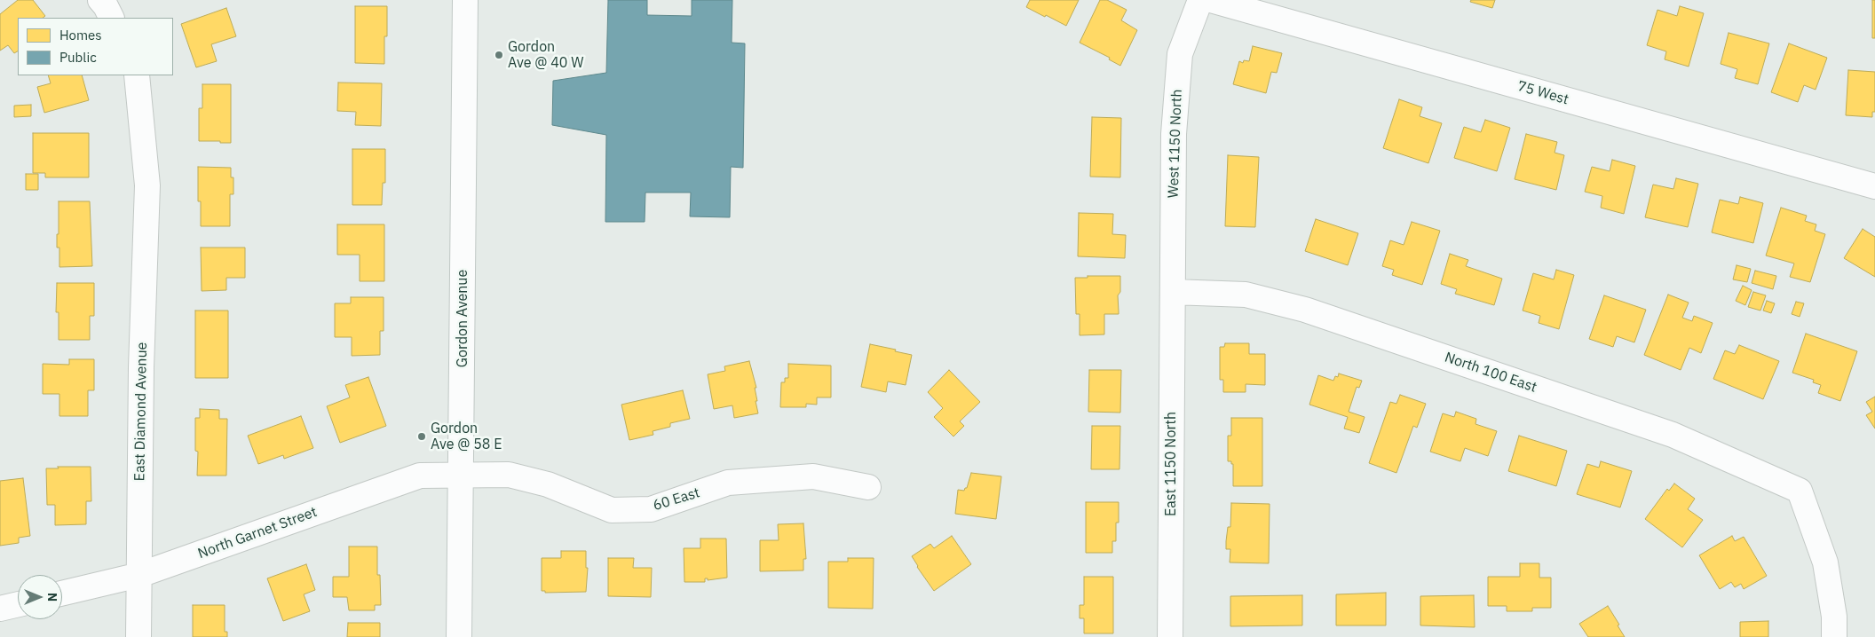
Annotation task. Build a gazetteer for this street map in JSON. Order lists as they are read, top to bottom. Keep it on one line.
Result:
{"streets":{"street":["75 West","West 1150 North","Gordon Avenue","North 100 East","East Diamond Avenue","East 1150 North","60 East","North Garnet Street"]},"crossings":[["West 1150 North","North 100 East"],["West 1150 North","East 1150 North"],["Gordon Avenue","60 East"],["Gordon Avenue","North Garnet Street"],["North 100 East","East 1150 North"],["East Diamond Avenue","North Garnet Street"],["60 East","North Garnet Street"]],"places":["Gordon Ave @ 40 W","Gordon Ave @ 58 E"],"legend":["Homes","Public"],"north":"right"}
